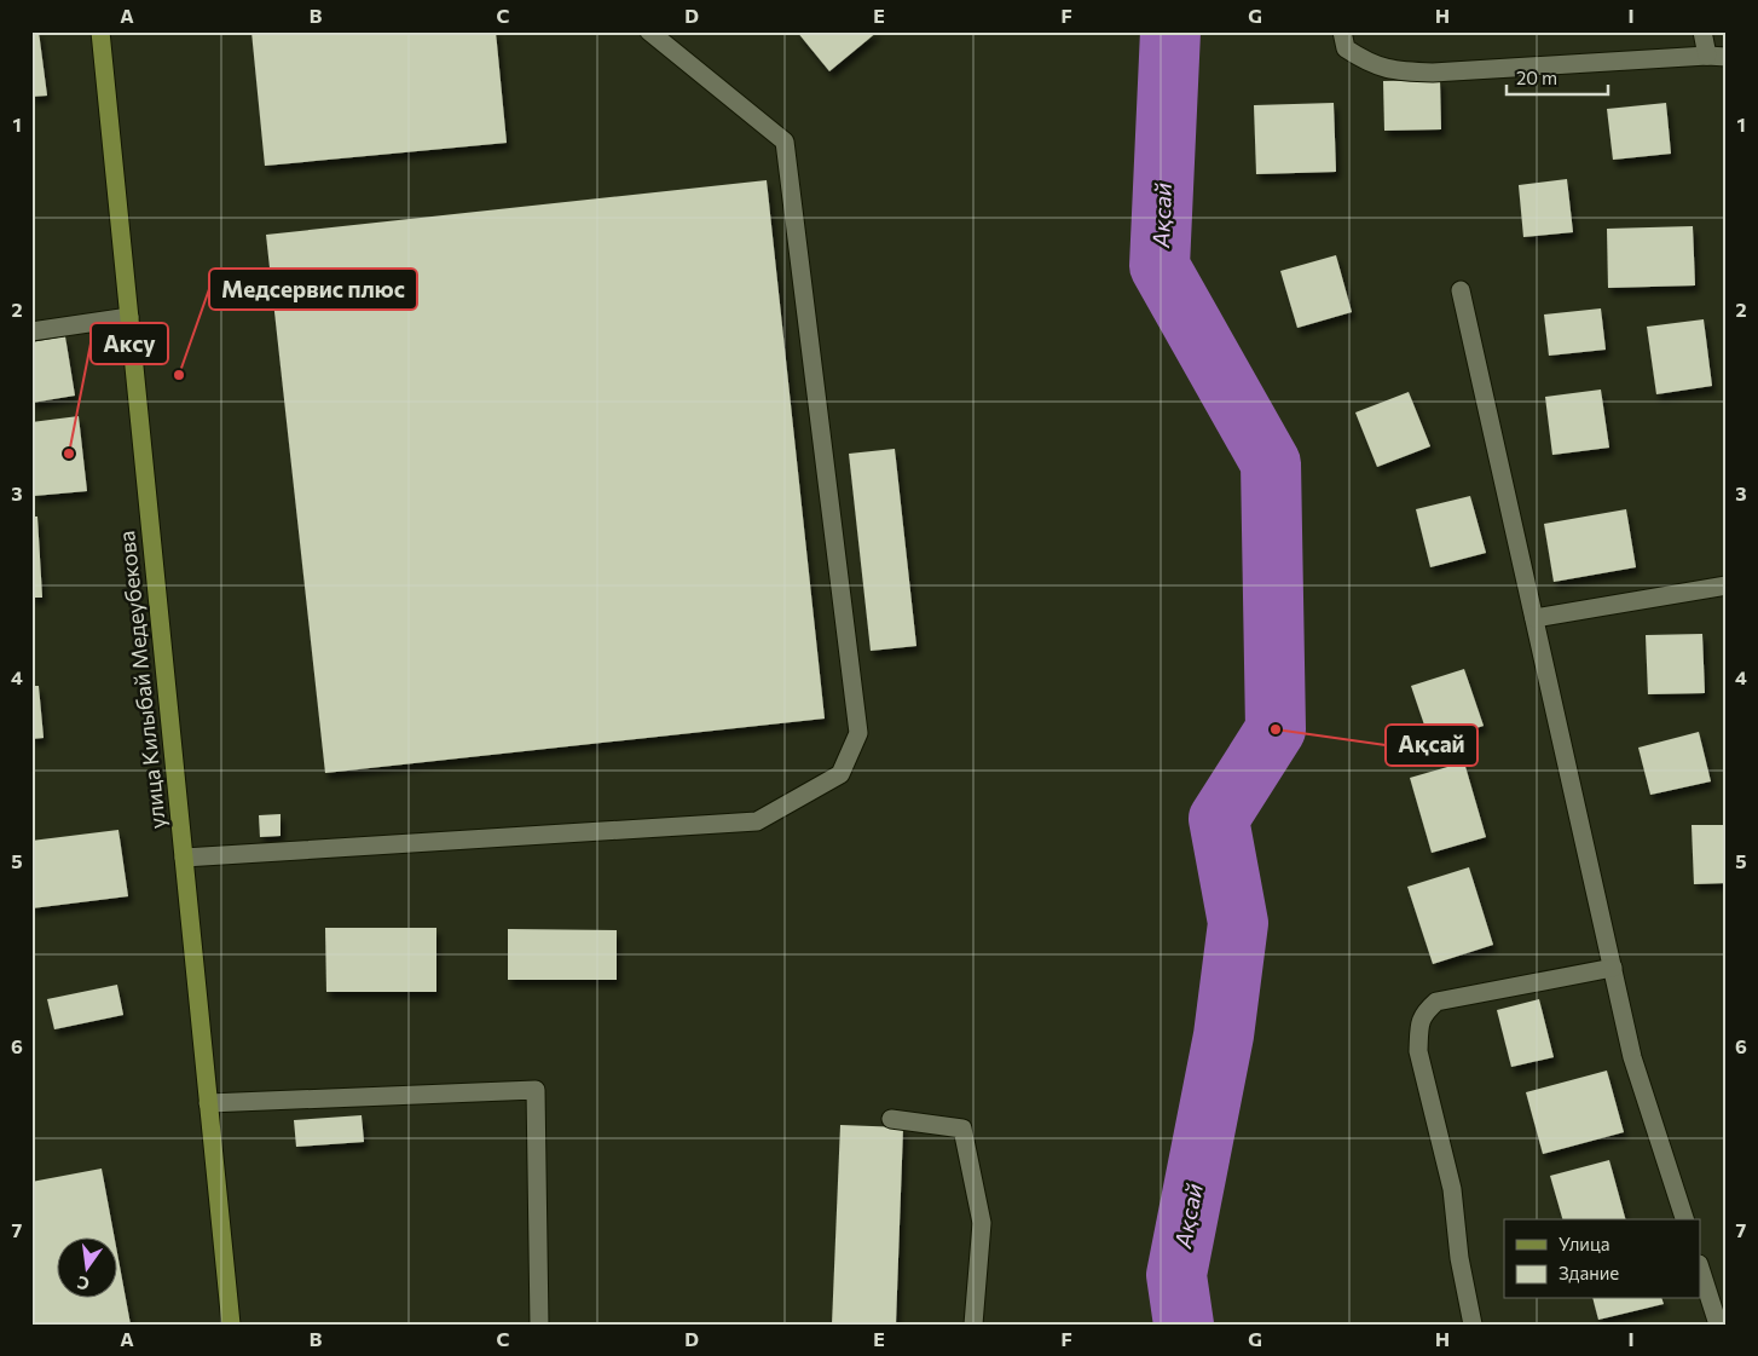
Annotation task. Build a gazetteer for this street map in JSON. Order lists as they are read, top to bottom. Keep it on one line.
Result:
{"streets":{"main road":["улица Килыбай Медеубекова"]},"water":["Ақсай"],"places":["Медсервис плюс","Аксу","Ақсай"],"legend":["Улица","Здание"],"scale_bar":"20 m","north":"bottom","grid":{"columns":["A","B","C","D","E","F","G","H","I"],"rows":["1","2","3","4","5","6","7"]}}
